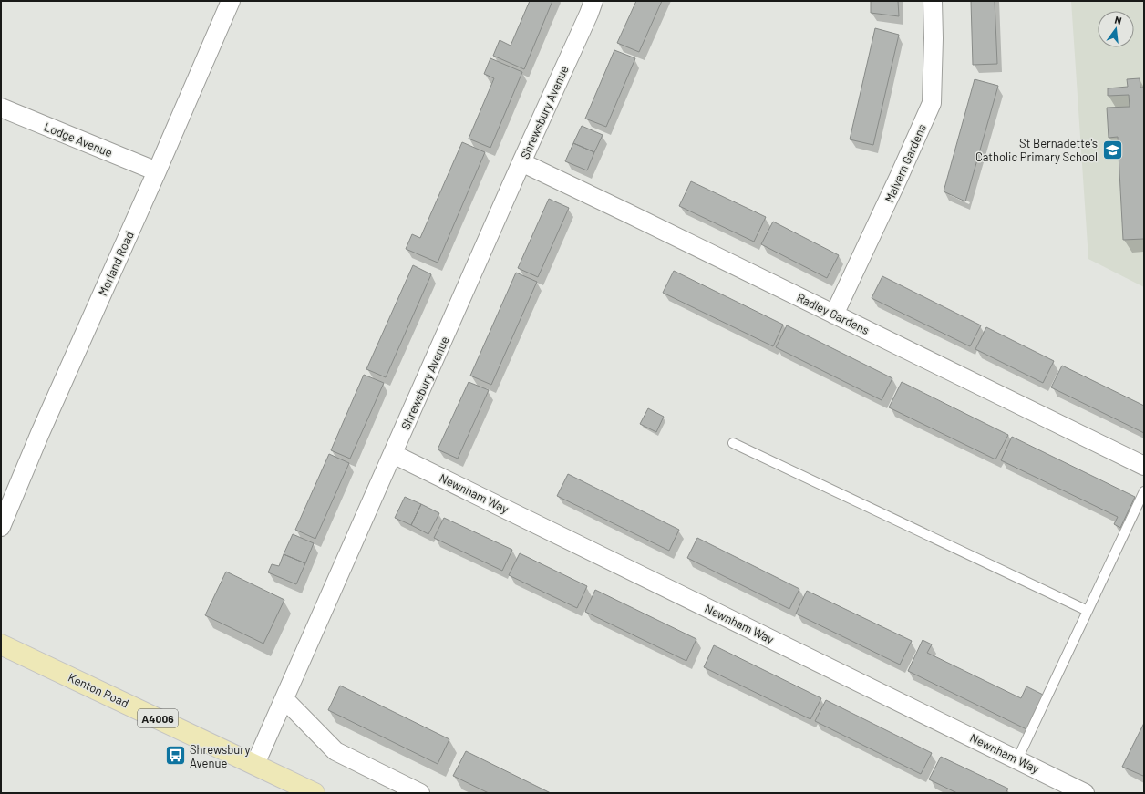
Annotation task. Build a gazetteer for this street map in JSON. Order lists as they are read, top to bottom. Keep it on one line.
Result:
{"streets":{"main road":["Kenton Road","A4006"],"street":["Shrewsbury Avenue","Lodge Avenue","Malvern Gardens","Morland Road","Radley Gardens","Newnham Way"]},"crossings":[["Shrewsbury Avenue","Radley Gardens"],["Shrewsbury Avenue","Newnham Way"],["Shrewsbury Avenue","Kenton Road"],["Lodge Avenue","Morland Road"],["Malvern Gardens","Radley Gardens"]],"places":{"school or university":["St Bernadette's Catholic Primary School"],"bus stop":["Shrewsbury Avenue"]},"north":"top"}
